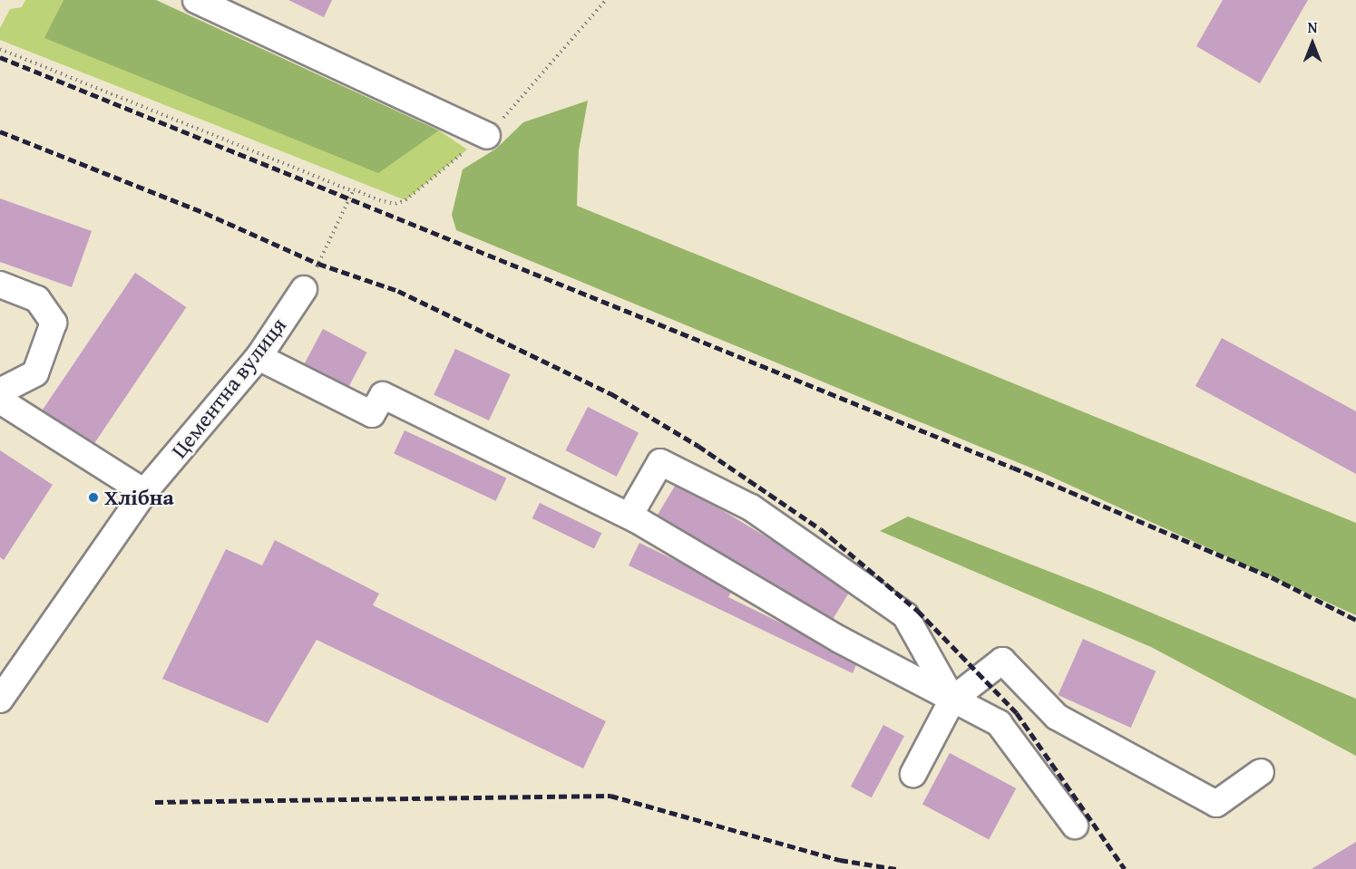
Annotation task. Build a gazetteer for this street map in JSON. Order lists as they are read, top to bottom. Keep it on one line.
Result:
{"streets":{"street":["Цементна вулиця"]},"places":["Хлібна"],"north":"top"}
